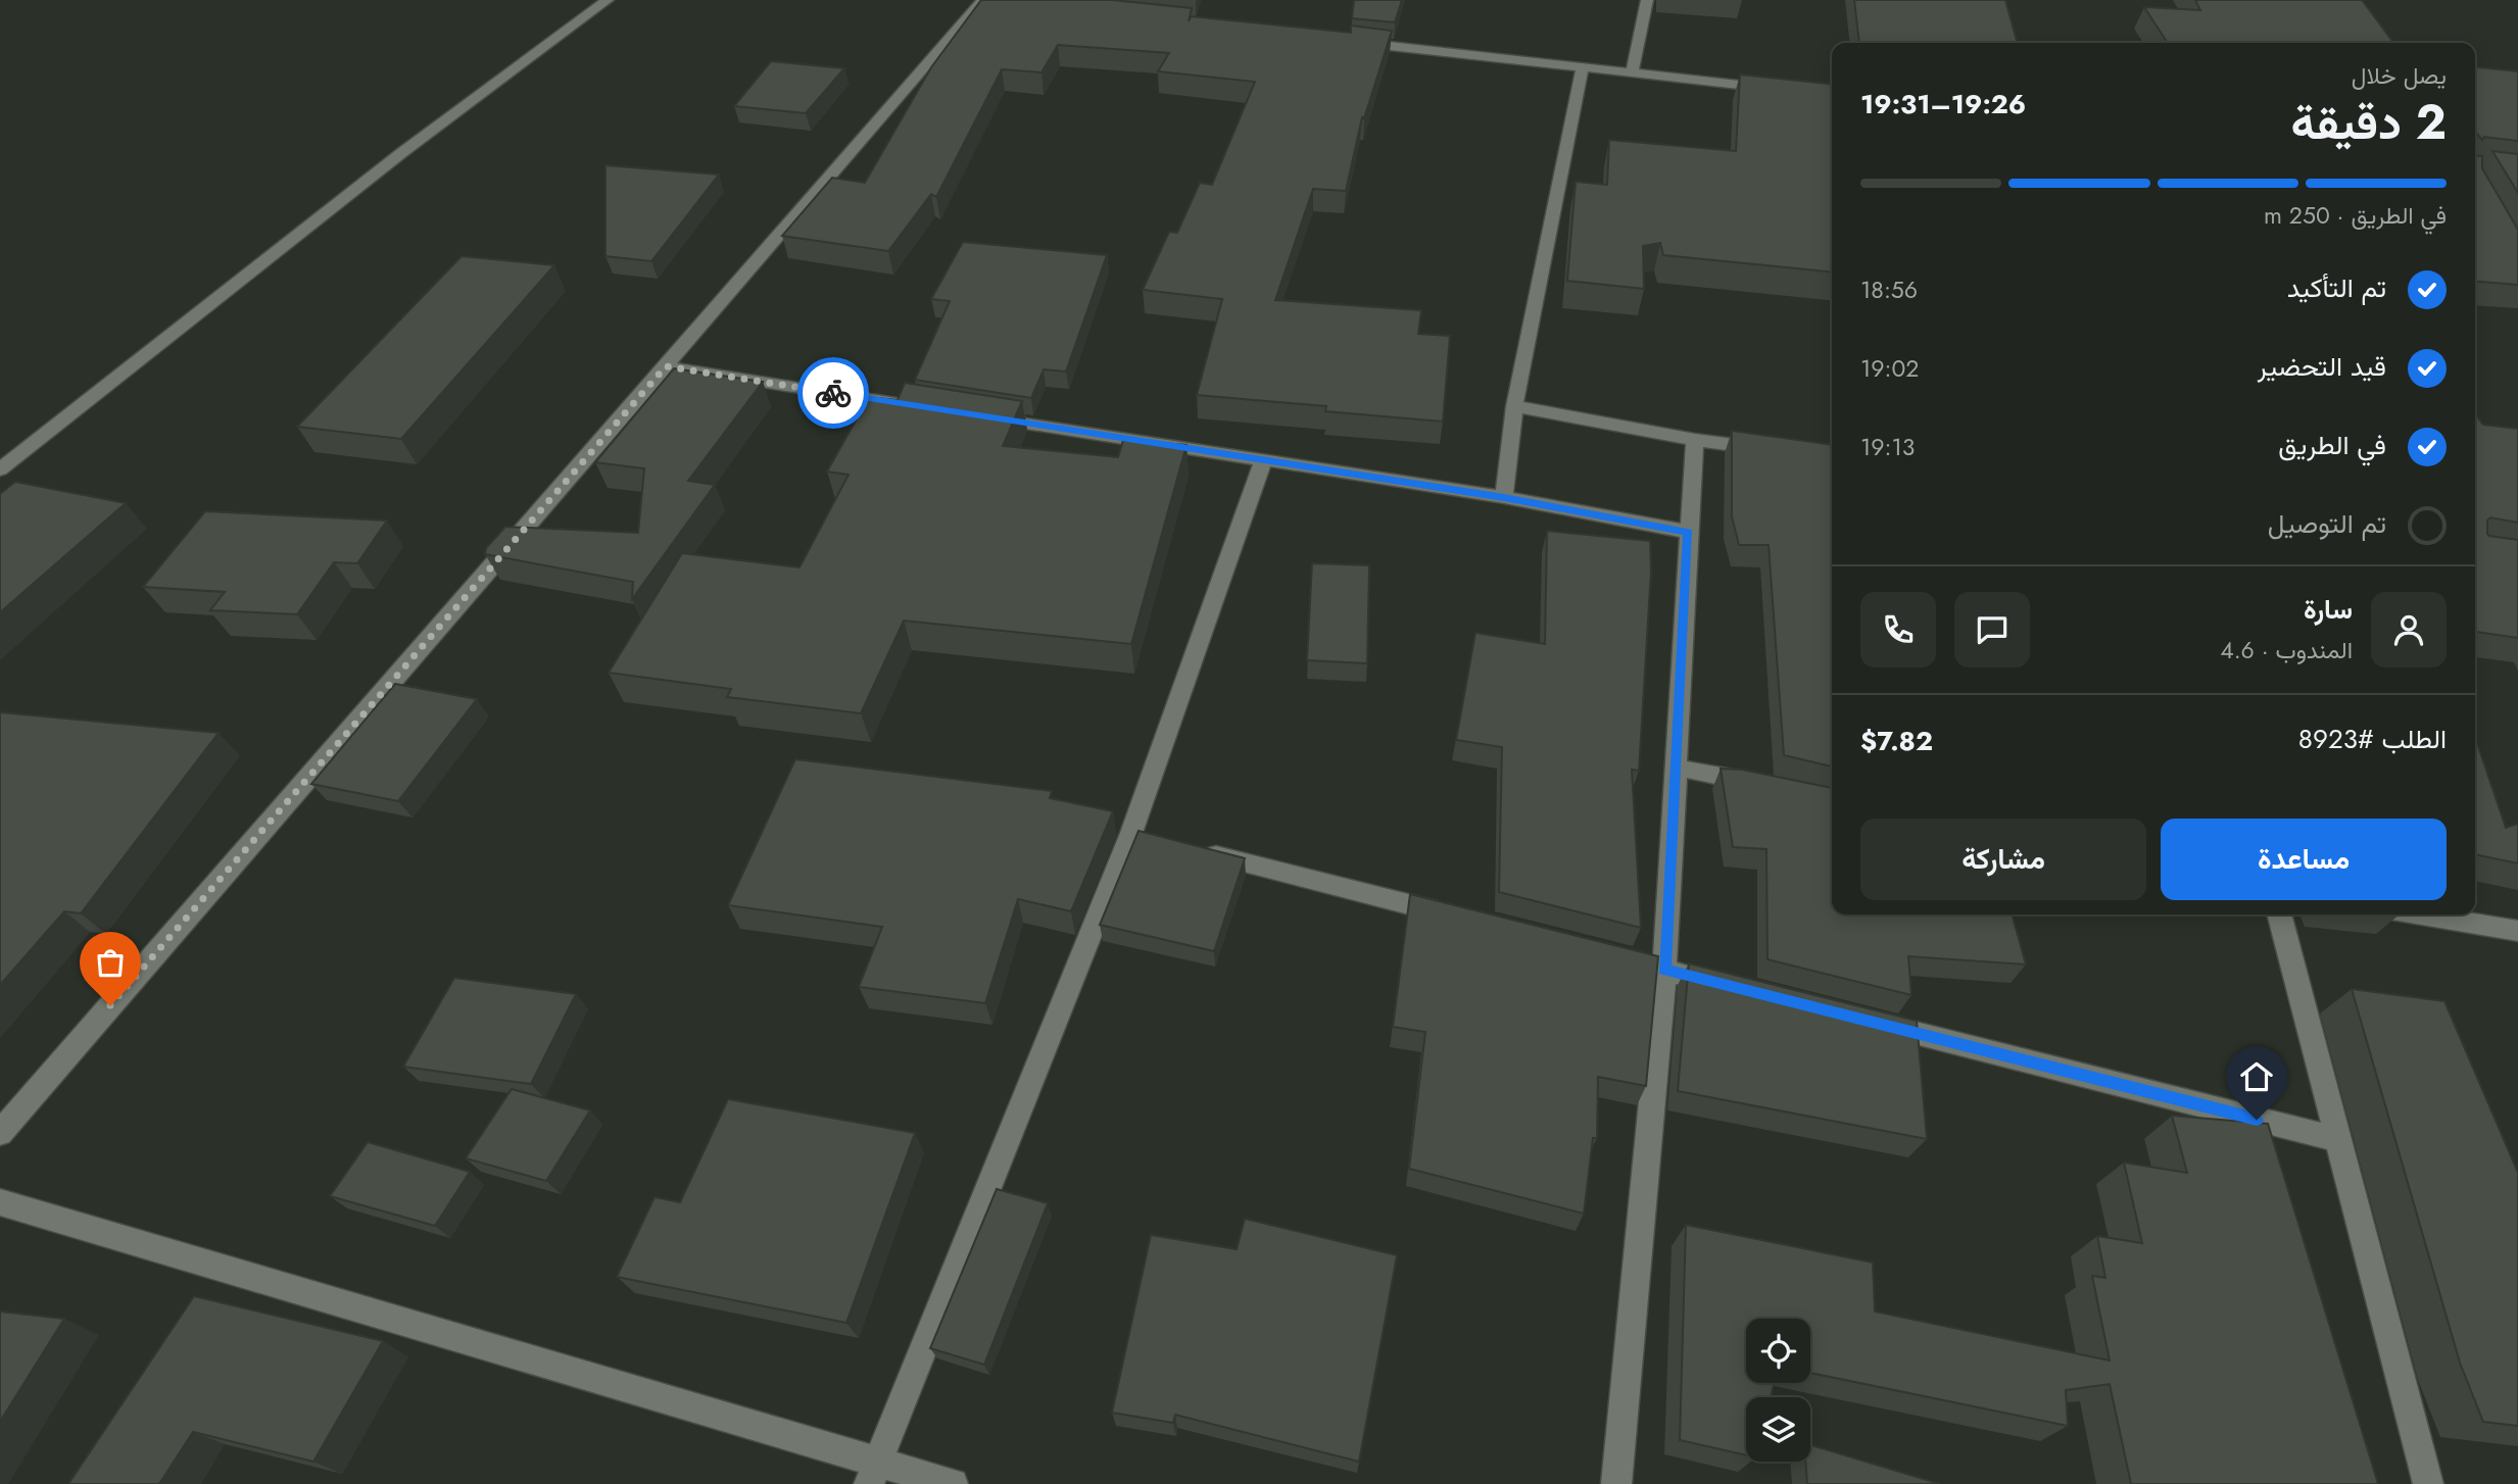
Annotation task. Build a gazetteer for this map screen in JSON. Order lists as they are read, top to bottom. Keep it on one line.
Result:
{"page":{"heading":["2 دقيقة","يصل خلال","19:26–19:31"],"panel":["سارة","المندوب · 4.6","الطلب #8923","$7.82"],"bar":"في الطريق · 250 m","list":[["تم التأكيد","18:56"],["قيد التحضير","19:02"],["في الطريق","19:13"],"تم التوصيل"],"buttons":["مساعدة","مشاركة"]}}
